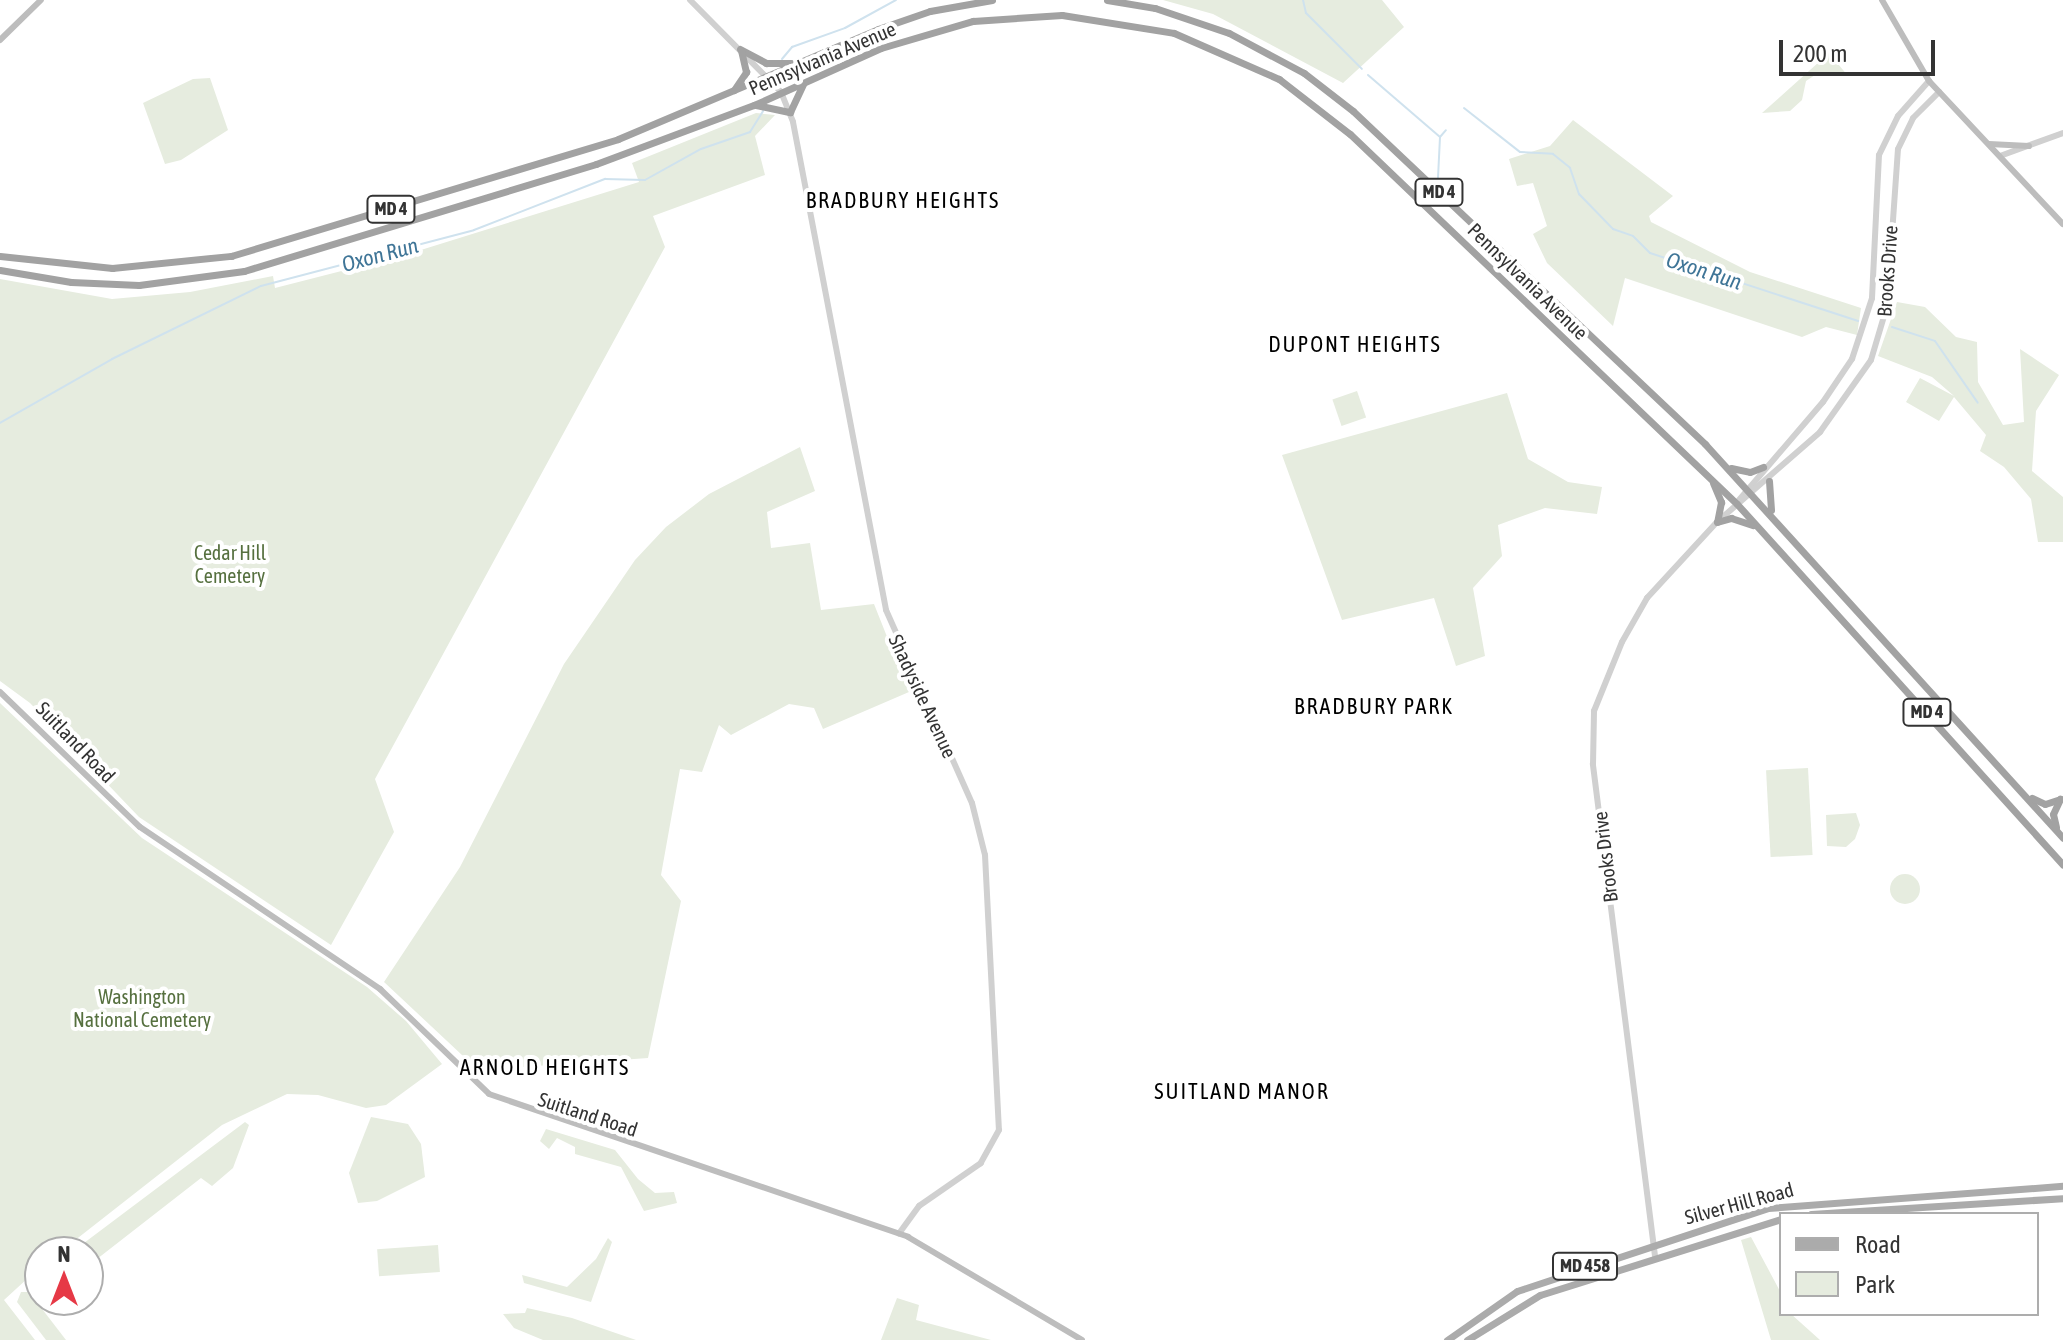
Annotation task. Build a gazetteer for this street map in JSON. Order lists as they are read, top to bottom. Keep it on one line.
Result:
{"streets":{"highway":["Pennsylvania Avenue","MD 4"],"main road":["Suitland Road","Silver Hill Road","MD 458"],"street":["Brooks Drive","Shadyside Avenue"]},"crossings":[["Pennsylvania Avenue","Brooks Drive"],["Pennsylvania Avenue","Shadyside Avenue"],["Brooks Drive","Silver Hill Road"],["Shadyside Avenue","Suitland Road"]],"districts":["BRADBURY HEIGHTS","DUPONT HEIGHTS","BRADBURY PARK","ARNOLD HEIGHTS","SUITLAND MANOR"],"water":["Oxon Run"],"parks":["Cedar Hill Cemetery","Washington National Cemetery"],"legend":["Road","Park"],"scale_bar":"200 m","north":"top"}
